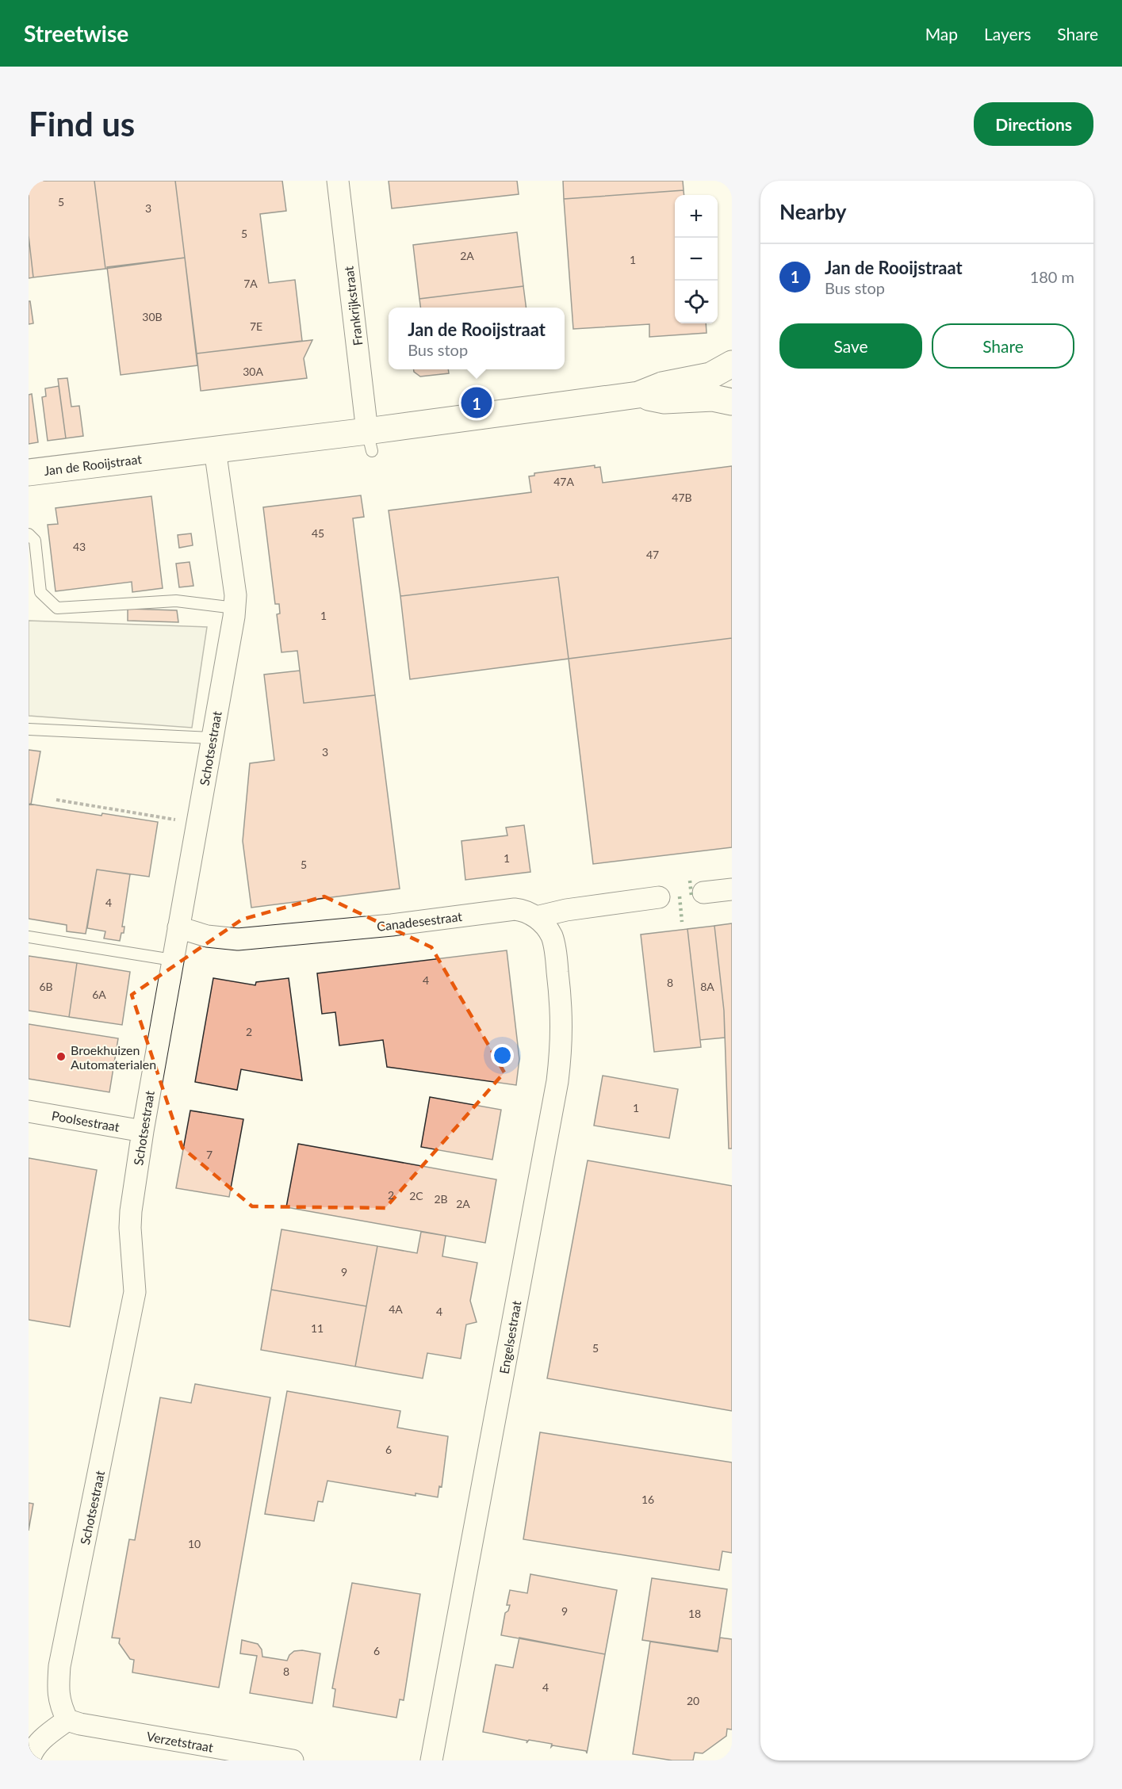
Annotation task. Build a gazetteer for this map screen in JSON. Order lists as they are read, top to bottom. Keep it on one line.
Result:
{"streets":{"street":["Frankrijkstraat","Jan de Rooijstraat","Schotsestraat","Canadesestraat","Poolsestraat","Engelsestraat","Verzetstraat"]},"crossings":[["Frankrijkstraat","Jan de Rooijstraat"],["Jan de Rooijstraat","Schotsestraat"],["Schotsestraat","Canadesestraat"],["Schotsestraat","Poolsestraat"],["Schotsestraat","Verzetstraat"],["Canadesestraat","Engelsestraat"]],"places":["Broekhuizen Automaterialen"],"house_numbers":["5","3","5","2A","1","7A","30B","7E","30A","47A","47B","45","43","47","1","3","1","5","4","4","8","6B","8A","6A","2","1","7","2","2C","2B","2A","9","4A","4","11","5","6","16","10","9","18","6","8","4","20"],"page":{"header":"Streetwise","nav":["Map","Layers","Share"],"buttons":["Directions",["Save","Share"]],"title":"Find us","heading":"Nearby","map_buttons":["+","−"],"list":[{"mark":"1","name":"Jan de Rooijstraat","note":"Bus stop","value":"180 m"}],"popup":["Jan de Rooijstraat","Bus stop"],"pins":"1"}}
